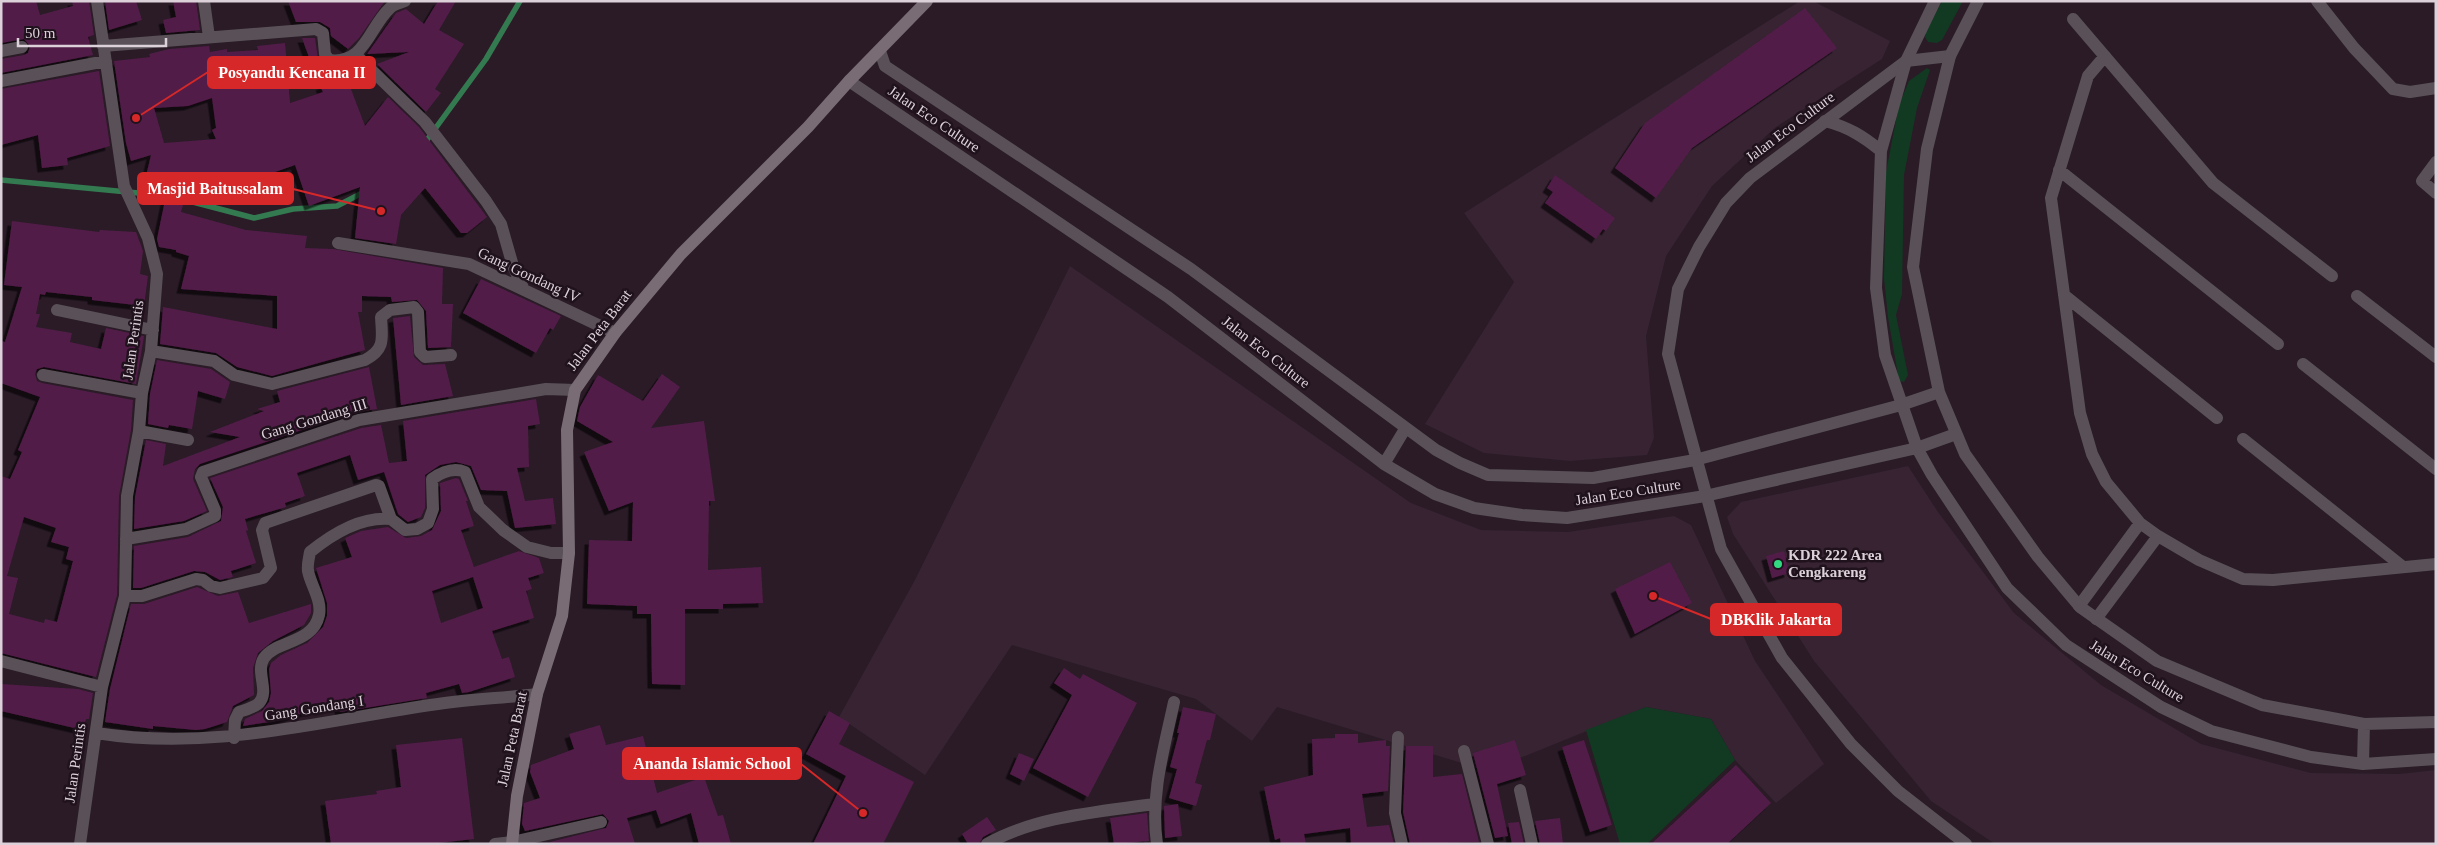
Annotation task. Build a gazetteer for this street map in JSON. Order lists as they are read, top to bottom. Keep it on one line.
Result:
{"streets":{"main road":["Jalan Peta Barat"],"street":["Jalan Eco Culture","Gang Gondang IV","Jalan Perintis","Gang Gondang III","Gang Gondang I"]},"crossings":[["Jalan Eco Culture","Jalan Peta Barat"],["Gang Gondang IV","Jalan Peta Barat"],["Jalan Peta Barat","Gang Gondang III"],["Jalan Peta Barat","Gang Gondang I"],["Jalan Perintis","Gang Gondang III"],["Jalan Perintis","Gang Gondang I"]],"places":["Posyandu Kencana II","Masjid Baitussalam","KDR 222 Area Cengkareng","DBKlik Jakarta","Ananda Islamic School"],"scale_bar":"50 m"}
